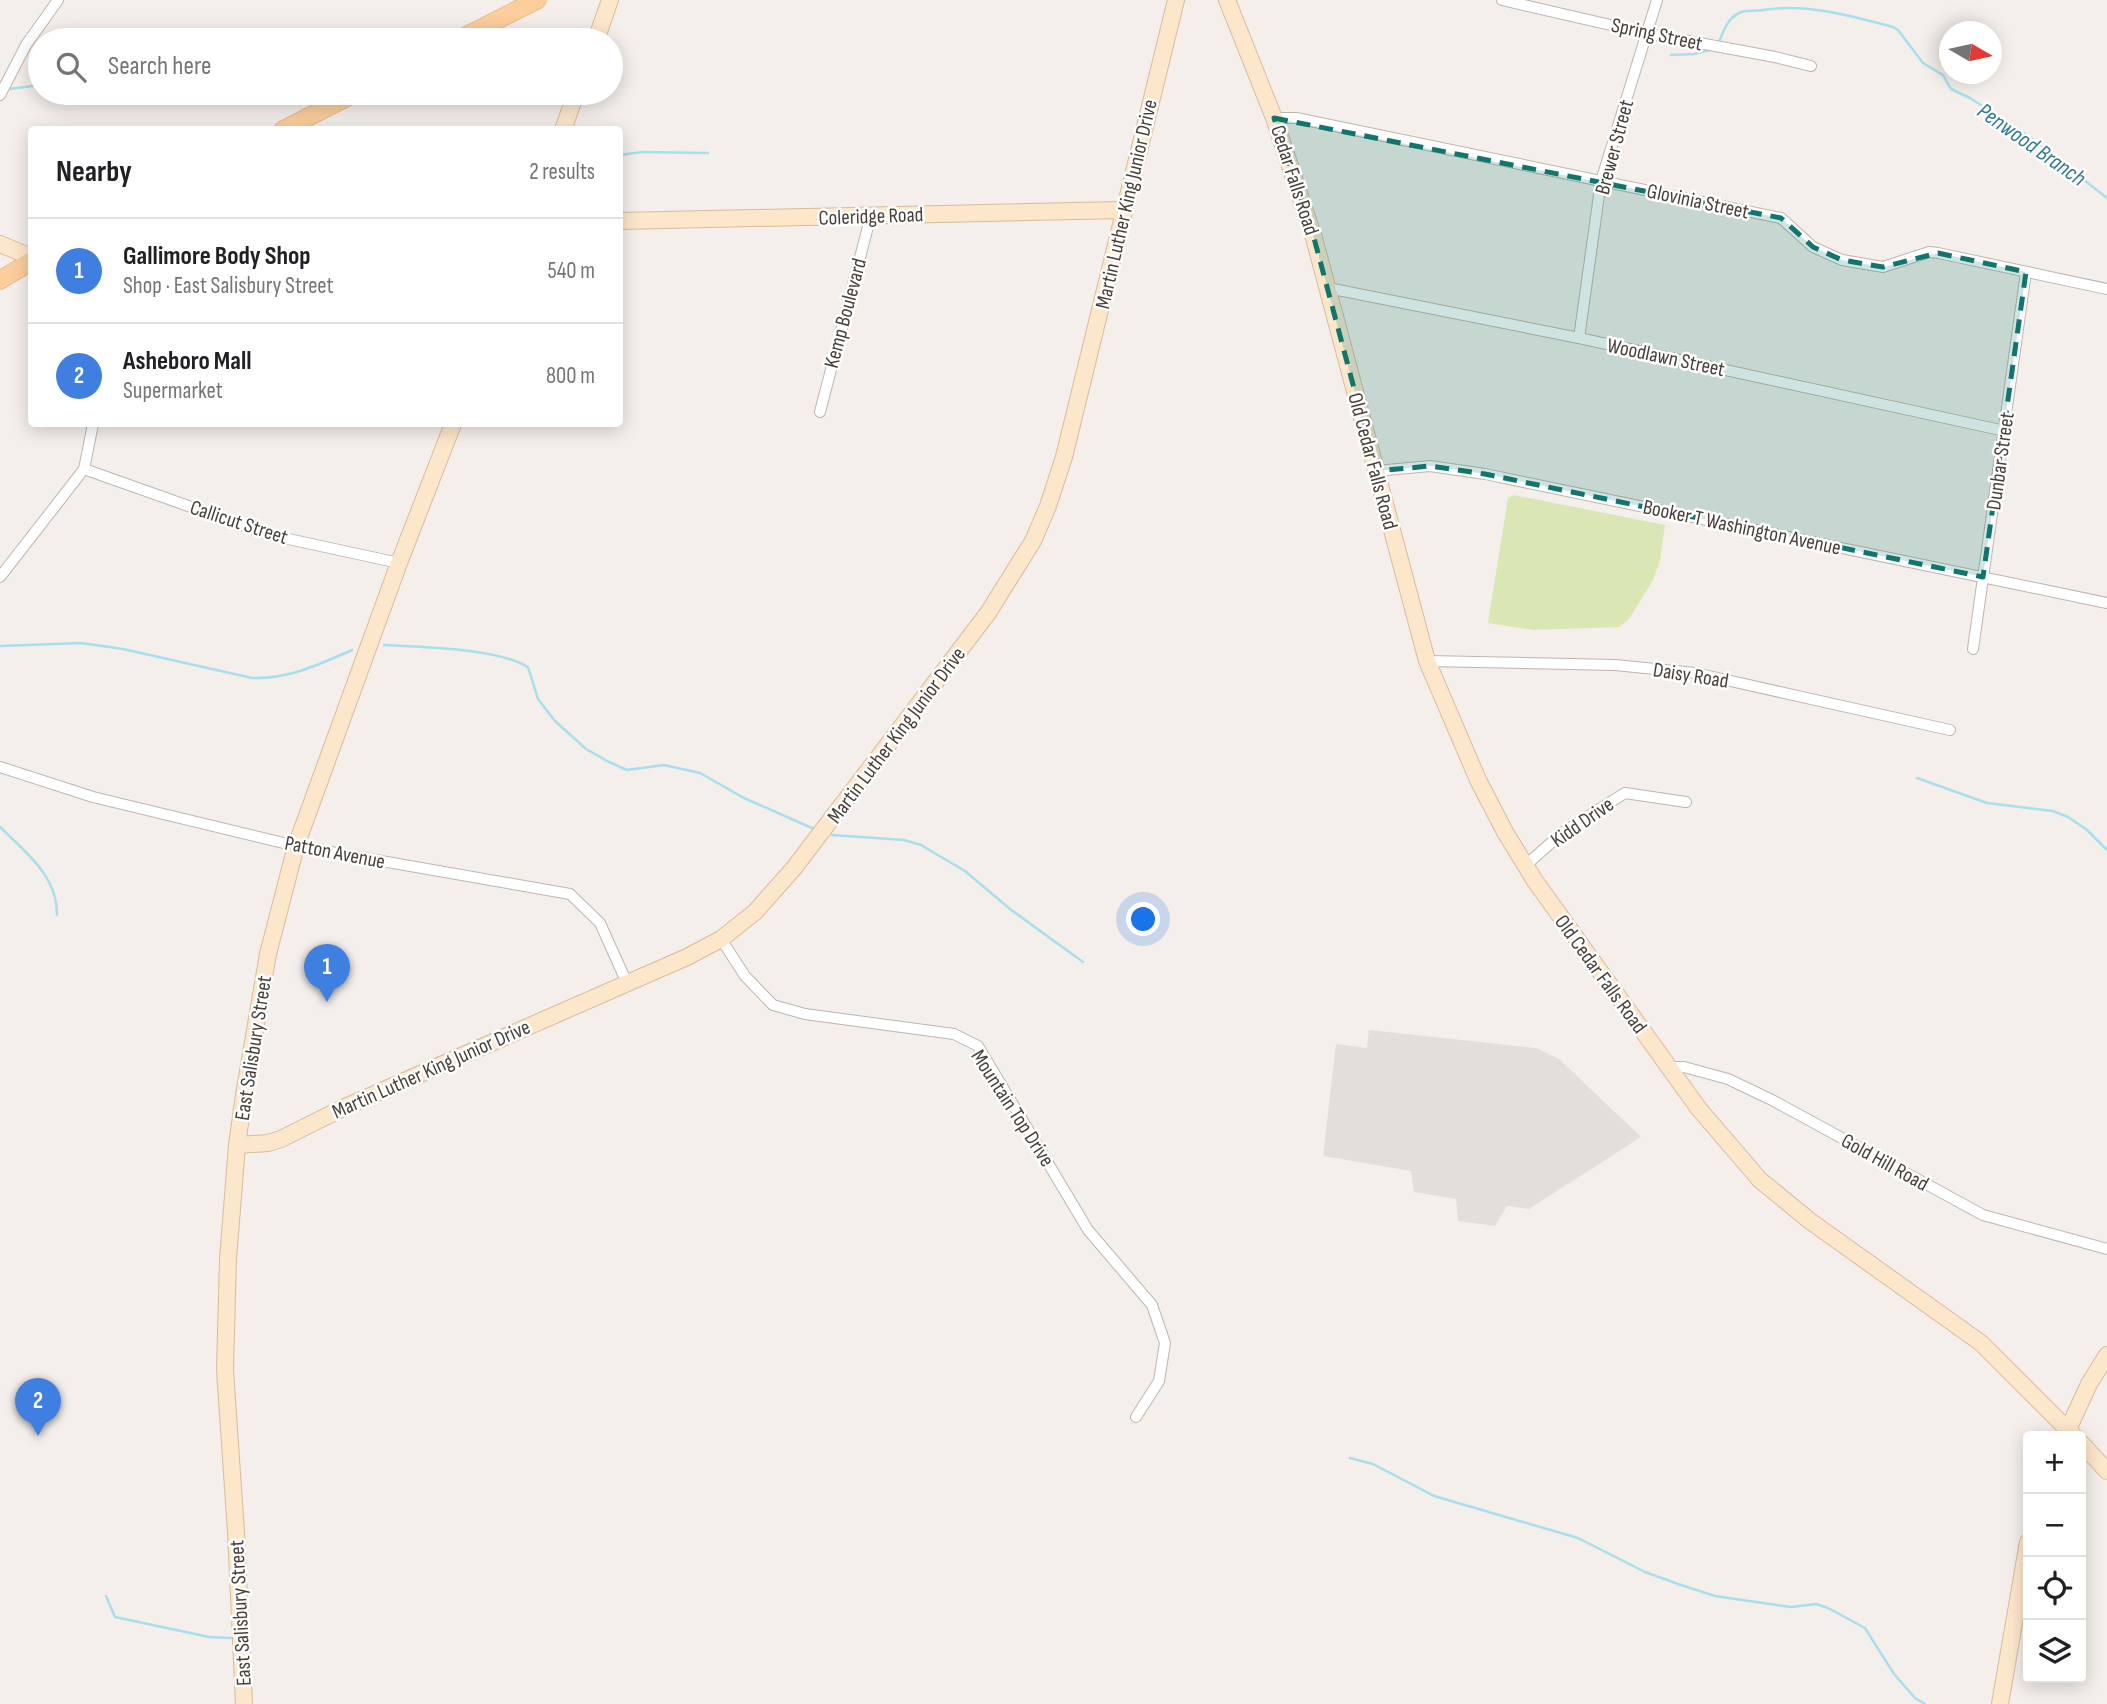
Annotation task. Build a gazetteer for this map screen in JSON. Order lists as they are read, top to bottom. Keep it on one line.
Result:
{"streets":{"street":["Spring Street","Brewer Street","Cedar Falls Road","Glovinia Street","Martin Luther King Junior Drive","Coleridge Road","Kemp Boulevard","Woodlawn Street","Old Cedar Falls Road","Dunbar Street","Callicut Street","Booker T Washington Avenue","Daisy Road","Kidd Drive","Patton Avenue","East Salisbury Street","Mountain Top Drive","Gold Hill Road"]},"crossings":[["Spring Street","Brewer Street"],["Brewer Street","Glovinia Street"],["Brewer Street","Woodlawn Street"],["Cedar Falls Road","Glovinia Street"],["Cedar Falls Road","Woodlawn Street"],["Cedar Falls Road","Old Cedar Falls Road"],["Glovinia Street","Dunbar Street"],["Martin Luther King Junior Drive","Coleridge Road"],["Martin Luther King Junior Drive","Patton Avenue"],["Martin Luther King Junior Drive","East Salisbury Street"],["Martin Luther King Junior Drive","Mountain Top Drive"],["Coleridge Road","Kemp Boulevard"],["Woodlawn Street","Dunbar Street"],["Old Cedar Falls Road","Booker T Washington Avenue"],["Old Cedar Falls Road","Daisy Road"],["Old Cedar Falls Road","Kidd Drive"],["Old Cedar Falls Road","Gold Hill Road"],["Dunbar Street","Booker T Washington Avenue"],["Callicut Street","East Salisbury Street"],["Patton Avenue","East Salisbury Street"]],"water":["Penwood Branch"],"north":"right","page":{"search":"Search here","heading":["Nearby","2 results"],"list":[{"mark":"1","name":"Gallimore Body Shop","note":"Shop · East Salisbury Street","value":"540 m"},{"mark":"2","name":"Asheboro Mall","note":"Supermarket","value":"800 m"}],"pins":["1","2"],"map_buttons":["+","−"]}}
